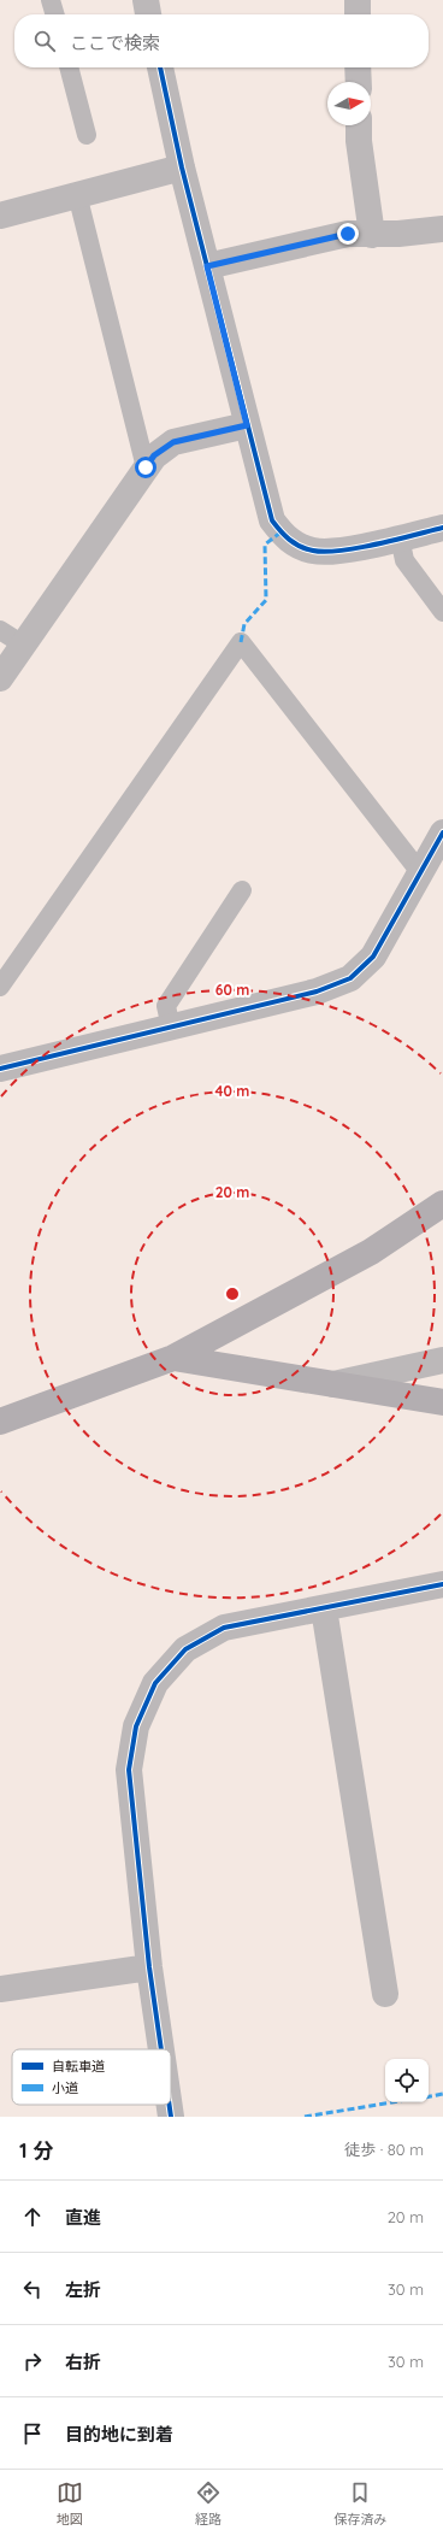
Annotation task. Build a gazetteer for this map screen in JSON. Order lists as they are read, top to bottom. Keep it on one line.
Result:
{"legend":["自転車道","小道"],"north":"right","page":{"search":"ここで検索","heading":["1 分","徒歩 · 80 m"],"list":[["直進","20 m"],["左折","30 m"],["右折","30 m"],"目的地に到着"],"nav":["地図","経路","保存済み"]},"rings":["60 m","40 m","20 m"]}
